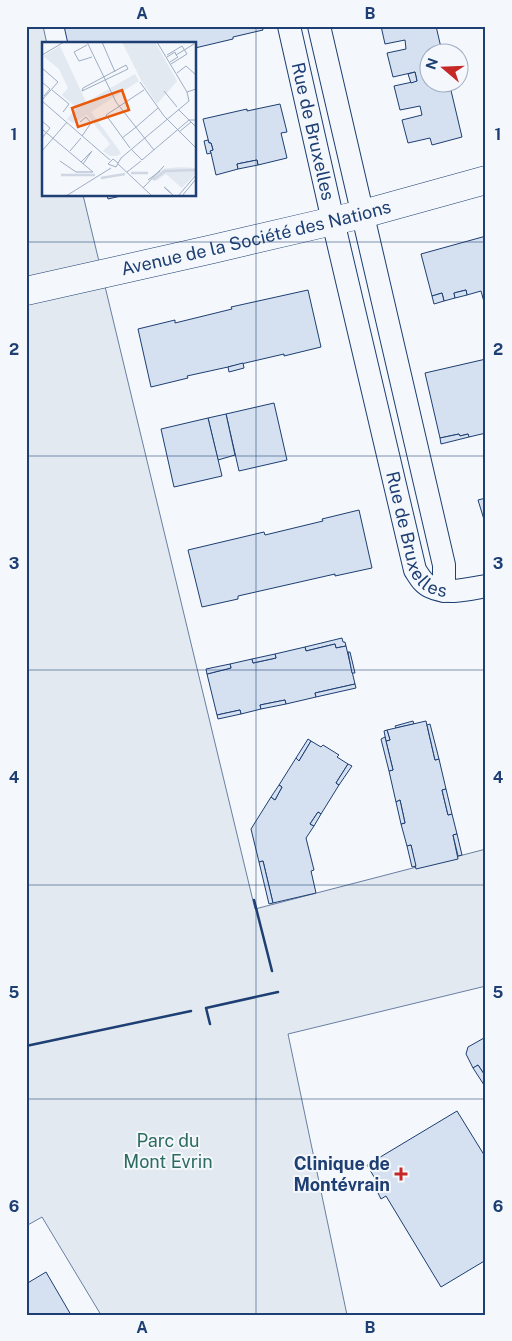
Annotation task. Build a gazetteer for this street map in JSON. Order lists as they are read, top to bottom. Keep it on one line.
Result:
{"streets":{"street":["Rue de Bruxelles","Avenue de la Société des Nations"]},"crossings":[["Rue de Bruxelles","Avenue de la Société des Nations"]],"parks":["Parc du Mont Evrin"],"places":{"health":["Clinique de Montévrain"]},"north":"left","grid":{"columns":["A","B"],"rows":["1","2","3","4","5","6"]}}
